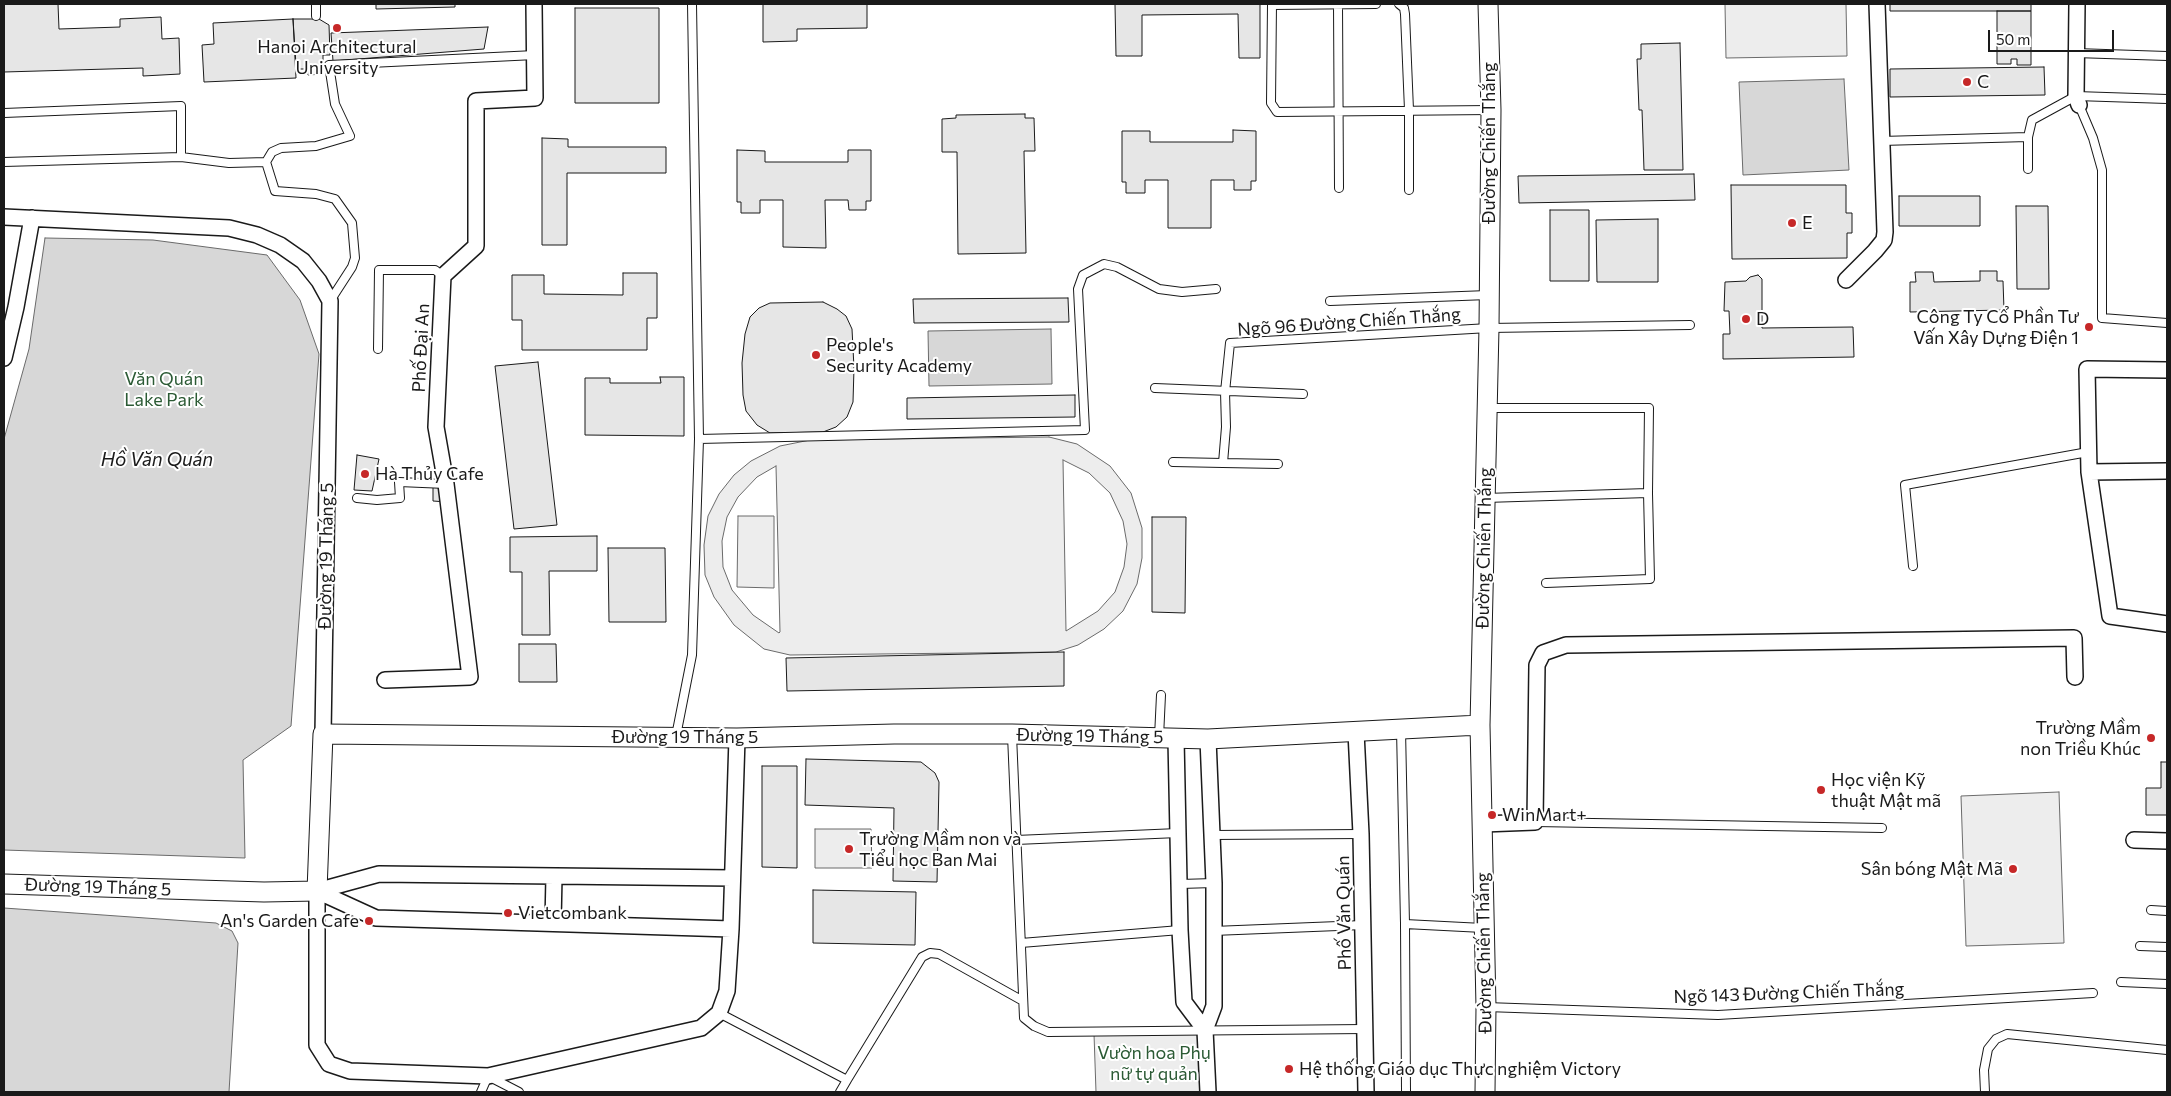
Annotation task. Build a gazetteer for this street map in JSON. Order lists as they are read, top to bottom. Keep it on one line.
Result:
{"streets":{"street":["Đường Chiến Thắng","Phố Đại An","Đường 19 Tháng 5","Phố Văn Quán"],"lane":["Ngõ 96 Đường Chiến Thắng","Ngõ 143 Đường Chiến Thắng"]},"crossings":[["Đường Chiến Thắng","Ngõ 96 Đường Chiến Thắng"],["Đường Chiến Thắng","Đường 19 Tháng 5"],["Đường Chiến Thắng","Ngõ 143 Đường Chiến Thắng"],["Đường 19 Tháng 5","Phố Văn Quán"]],"water":["Hồ Văn Quán"],"parks":["Văn Quán Lake Park","Vườn hoa Phụ nữ tự quản"],"places":["Hanoi Architectural University","C","E","D","Công Ty Cổ Phần Tư Vấn Xây Dựng Điện 1","People's Security Academy","Hà Thủy Cafe","Trường Mầm non Triều Khúc","Học viện Kỹ thuật Mật mã","WinMart+","Trường Mầm non và Tiểu học Ban Mai","Sân bóng Mật Mã","Vietcombank","An's Garden Cafe","Hệ thống Giáo dục Thực nghiệm Victory"],"scale_bar":"50 m"}
